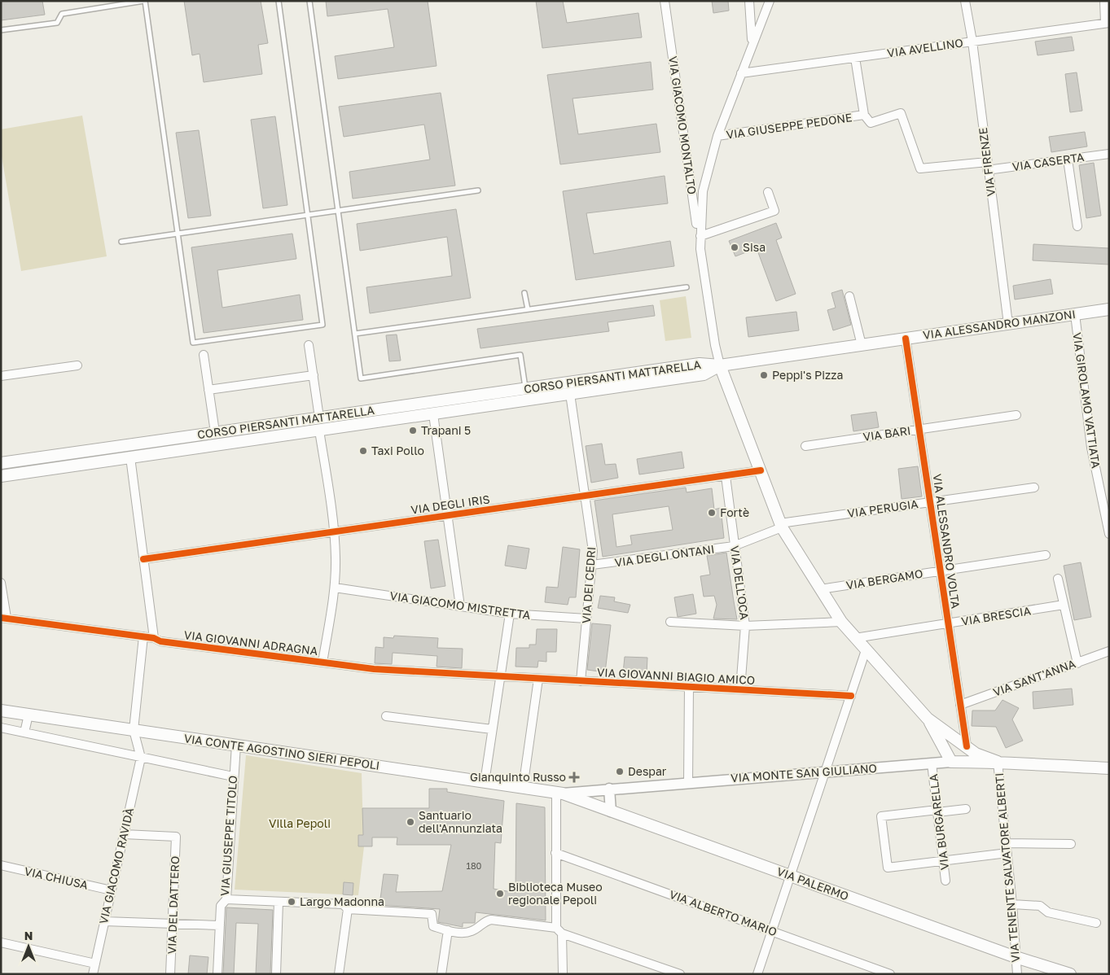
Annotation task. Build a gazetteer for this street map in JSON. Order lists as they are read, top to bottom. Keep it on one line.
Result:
{"streets":{"main road":["VIA ALESSANDRO MANZONI","CORSO PIERSANTI MATTARELLA","VIA CONTE AGOSTINO SIERI PEPOLI","VIA MONTE SAN GIULIANO","VIA PALERMO"],"street":["VIA AVELLINO","VIA GIACOMO MONTALTO","VIA GIUSEPPE PEDONE","VIA FIRENZE","VIA CASERTA","VIA GIROLAMO VATTIATA","VIA BARI","VIA DEGLI IRIS","VIA PERUGIA","VIA ALESSANDRO VOLTA","VIA DEGLI ONTANI","VIA BERGAMO","VIA DELL'OCA","VIA DEI CEDRI","VIA GIACOMO MISTRETTA","VIA BRESCIA","VIA GIOVANNI ADRAGNA","VIA GIOVANNI BIAGIO AMICO","VIA SANT'ANNA","VIA BURGARELLA","VIA GIUSEPPE TITOLO","VIA GIACOMO RAVIDÀ","VIA TENENTE SALVATORE ALBERTI","VIA CHIUSA","VIA DEL DATTERO","VIA ALBERTO MARIO"]},"crossings":[["VIA AVELLINO","VIA FIRENZE"],["VIA GIUSEPPE PEDONE","VIA FIRENZE"],["VIA GIUSEPPE PEDONE","VIA CASERTA"],["VIA FIRENZE","VIA CASERTA"],["VIA FIRENZE","VIA ALESSANDRO MANZONI"],["VIA ALESSANDRO MANZONI","CORSO PIERSANTI MATTARELLA"],["VIA ALESSANDRO MANZONI","VIA GIROLAMO VATTIATA"],["VIA ALESSANDRO MANZONI","VIA ALESSANDRO VOLTA"],["CORSO PIERSANTI MATTARELLA","VIA DEI CEDRI"],["VIA BARI","VIA ALESSANDRO VOLTA"],["VIA DEGLI IRIS","VIA DELL'OCA"],["VIA DEGLI IRIS","VIA DEI CEDRI"],["VIA PERUGIA","VIA ALESSANDRO VOLTA"],["VIA PERUGIA","VIA DEGLI ONTANI"],["VIA ALESSANDRO VOLTA","VIA BERGAMO"],["VIA ALESSANDRO VOLTA","VIA BRESCIA"],["VIA ALESSANDRO VOLTA","VIA SANT'ANNA"],["VIA DEGLI ONTANI","VIA DELL'OCA"],["VIA DEGLI ONTANI","VIA DEI CEDRI"],["VIA DELL'OCA","VIA GIOVANNI BIAGIO AMICO"],["VIA DEI CEDRI","VIA GIACOMO MISTRETTA"],["VIA DEI CEDRI","VIA GIOVANNI BIAGIO AMICO"],["VIA GIOVANNI ADRAGNA","VIA GIOVANNI BIAGIO AMICO"],["VIA CONTE AGOSTINO SIERI PEPOLI","VIA MONTE SAN GIULIANO"],["VIA CONTE AGOSTINO SIERI PEPOLI","VIA GIUSEPPE TITOLO"],["VIA CONTE AGOSTINO SIERI PEPOLI","VIA PALERMO"],["VIA MONTE SAN GIULIANO","VIA BURGARELLA"],["VIA MONTE SAN GIULIANO","VIA TENENTE SALVATORE ALBERTI"],["VIA GIACOMO RAVIDÀ","VIA CHIUSA"],["VIA GIACOMO RAVIDÀ","VIA DEL DATTERO"],["VIA TENENTE SALVATORE ALBERTI","VIA PALERMO"]],"parks":["Villa Pepoli"],"places":{"other":["Sisa","Peppi's Pizza","Trapani 5","Taxi Pollo","Fortè","Despar","Santuario dell'Annunziata","Biblioteca Museo regionale Pepoli","Largo Madonna"],"health":["Gianquinto Russo"]},"house_numbers":["180"],"north":"top"}
